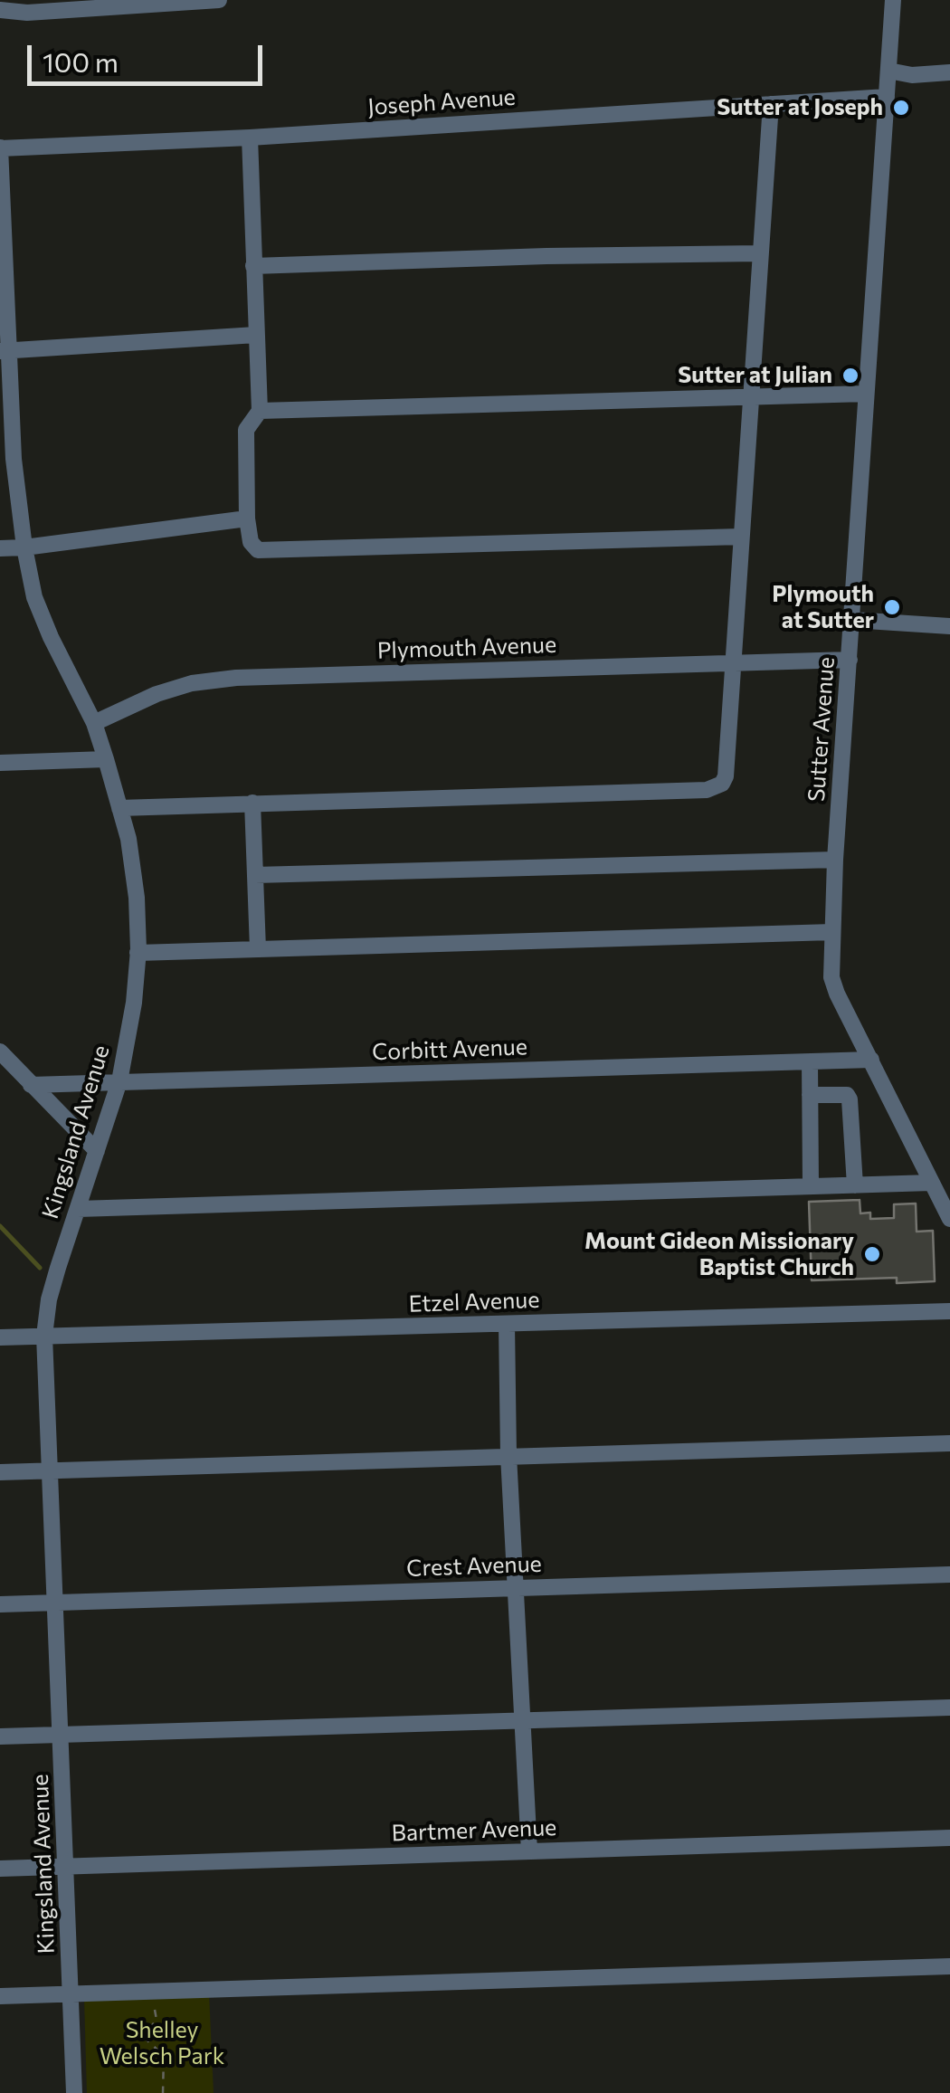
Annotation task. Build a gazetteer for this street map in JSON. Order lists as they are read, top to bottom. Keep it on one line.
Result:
{"streets":{"street":["Joseph Avenue","Plymouth Avenue","Sutter Avenue","Corbitt Avenue","Kingsland Avenue","Etzel Avenue","Crest Avenue","Bartmer Avenue"]},"crossings":[["Joseph Avenue","Sutter Avenue"],["Joseph Avenue","Kingsland Avenue"],["Plymouth Avenue","Sutter Avenue"],["Plymouth Avenue","Kingsland Avenue"],["Sutter Avenue","Corbitt Avenue"],["Corbitt Avenue","Kingsland Avenue"],["Kingsland Avenue","Etzel Avenue"],["Kingsland Avenue","Crest Avenue"],["Kingsland Avenue","Bartmer Avenue"]],"parks":["Shelley Welsch Park"],"places":["Sutter at Joseph","Sutter at Julian","Plymouth at Sutter","Mount Gideon Missionary Baptist Church"],"scale_bar":"100 m"}
